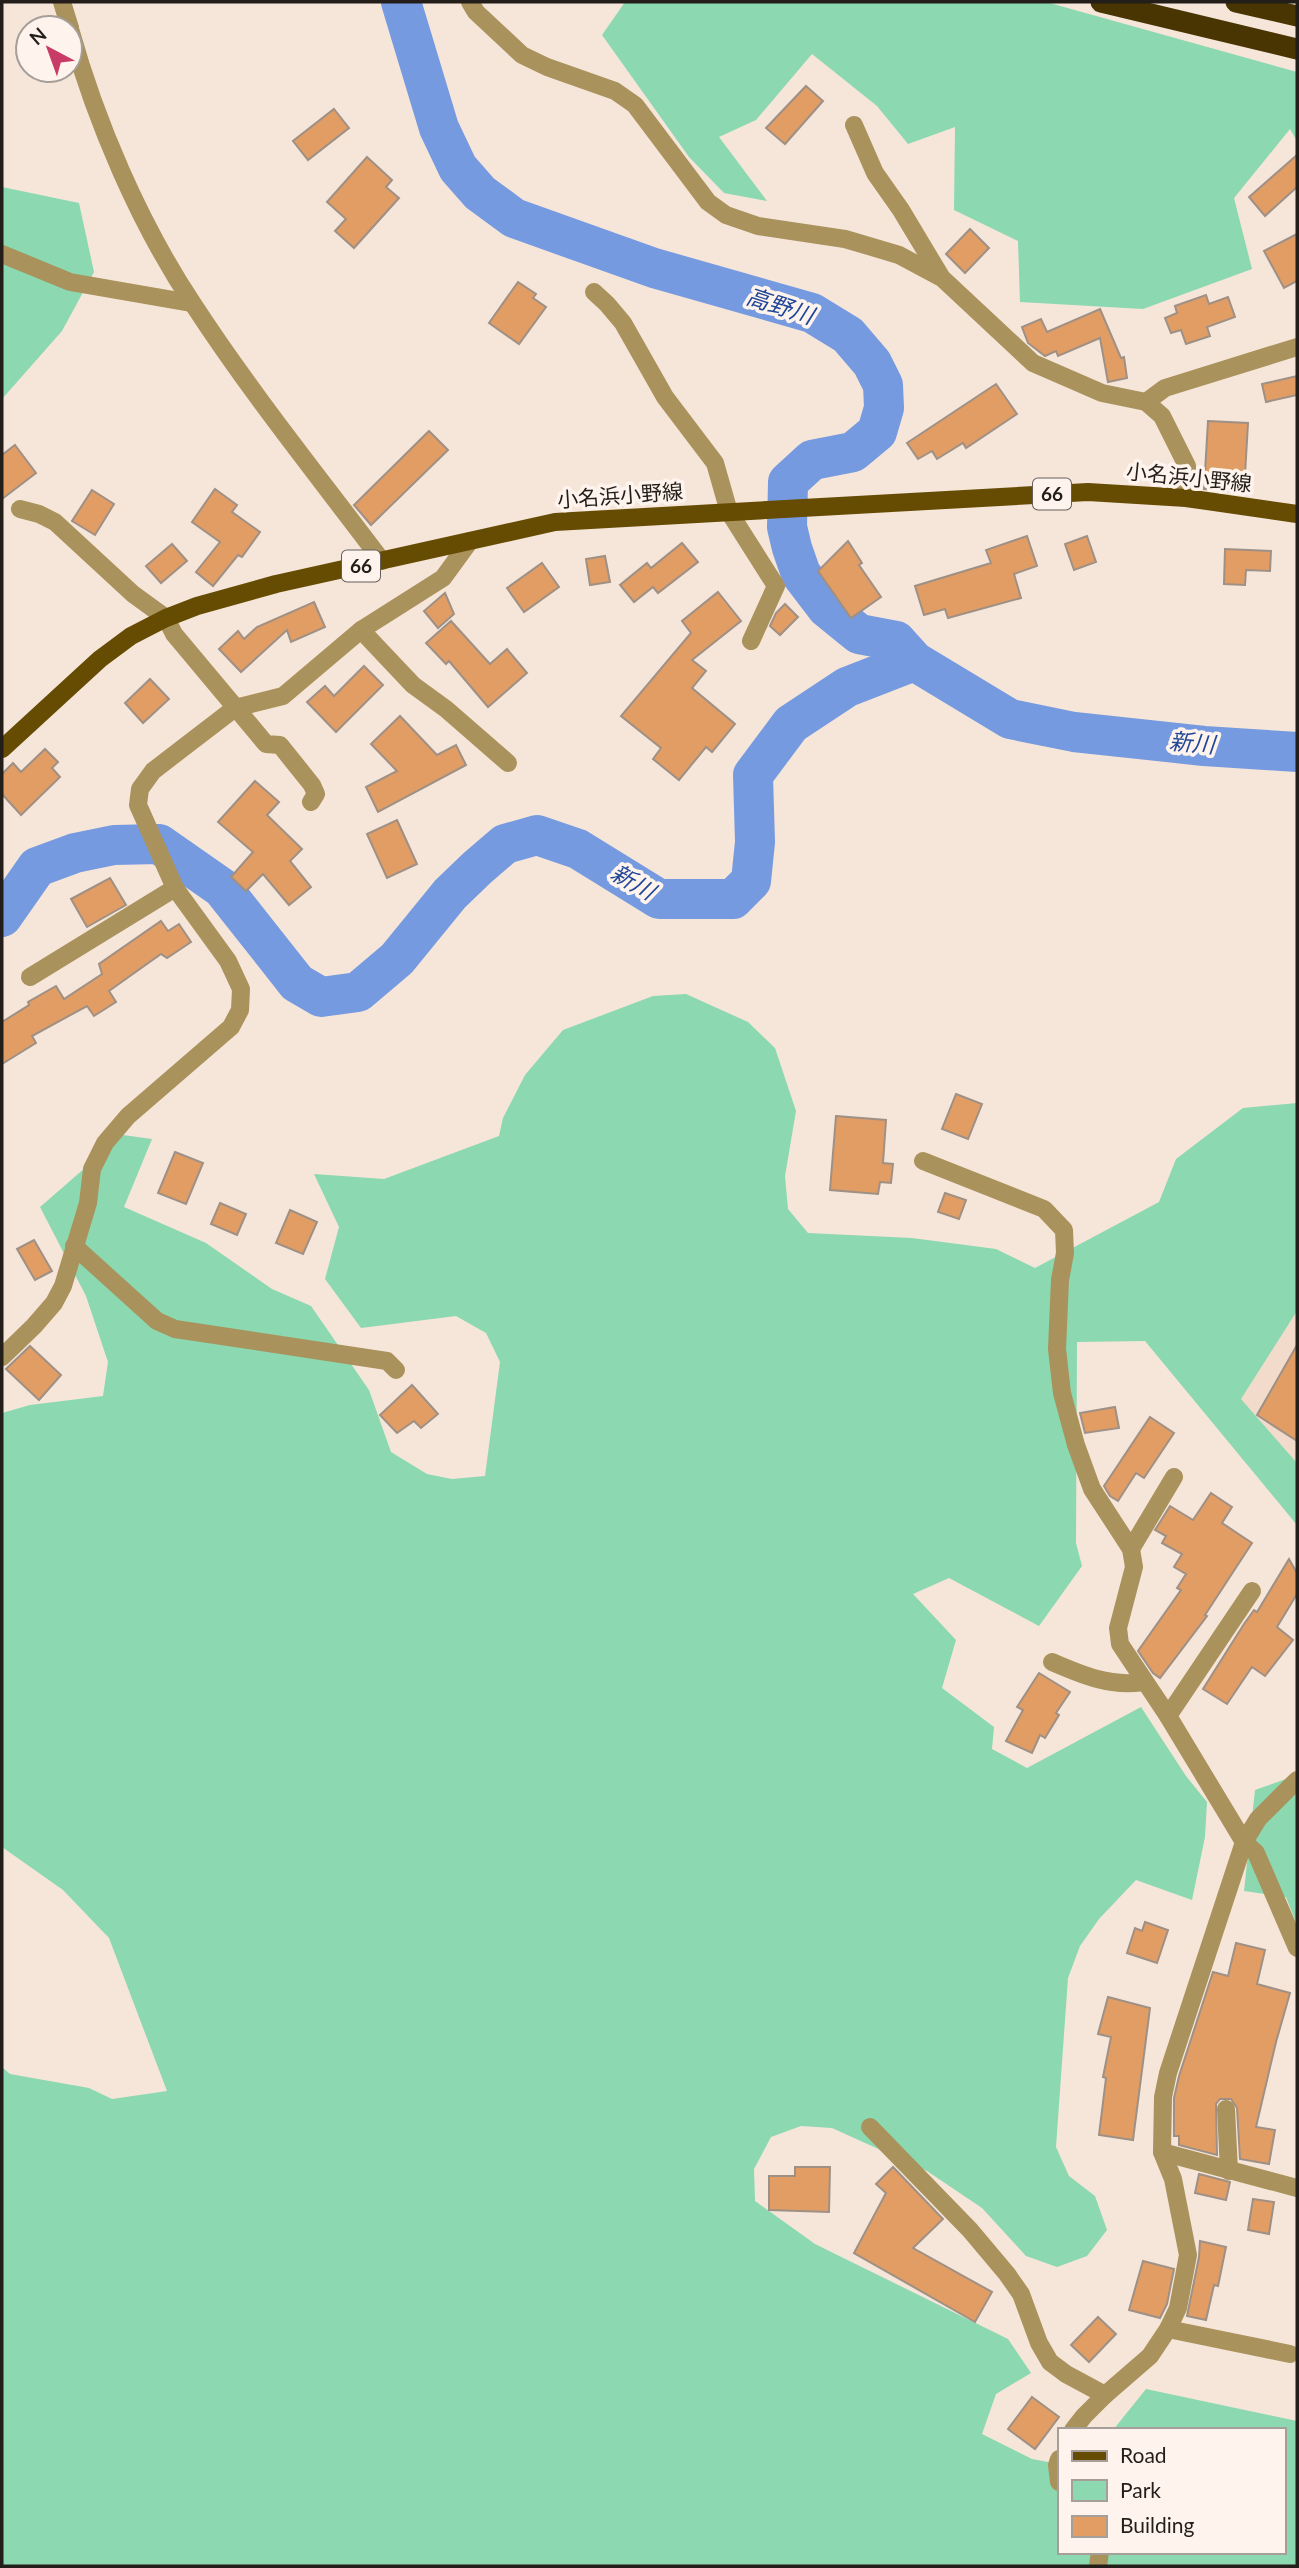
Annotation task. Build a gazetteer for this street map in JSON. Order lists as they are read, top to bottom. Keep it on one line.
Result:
{"streets":{"main road":["小名浜小野線","66"]},"water":["高野川","新川"],"legend":["Road","Park","Building"],"north":"top left"}
